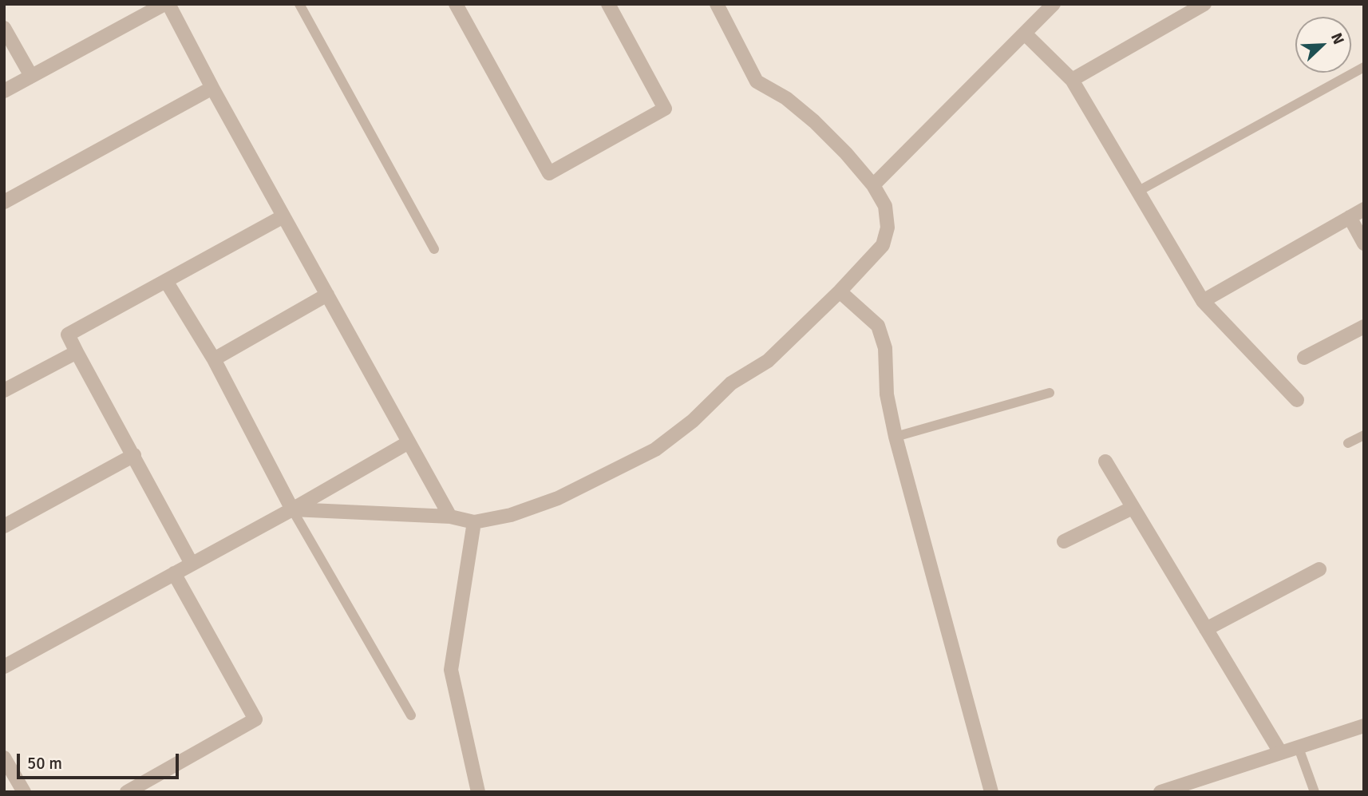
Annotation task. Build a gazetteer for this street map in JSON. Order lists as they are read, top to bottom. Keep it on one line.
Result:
{"scale_bar":"50 m","north":"top right"}
